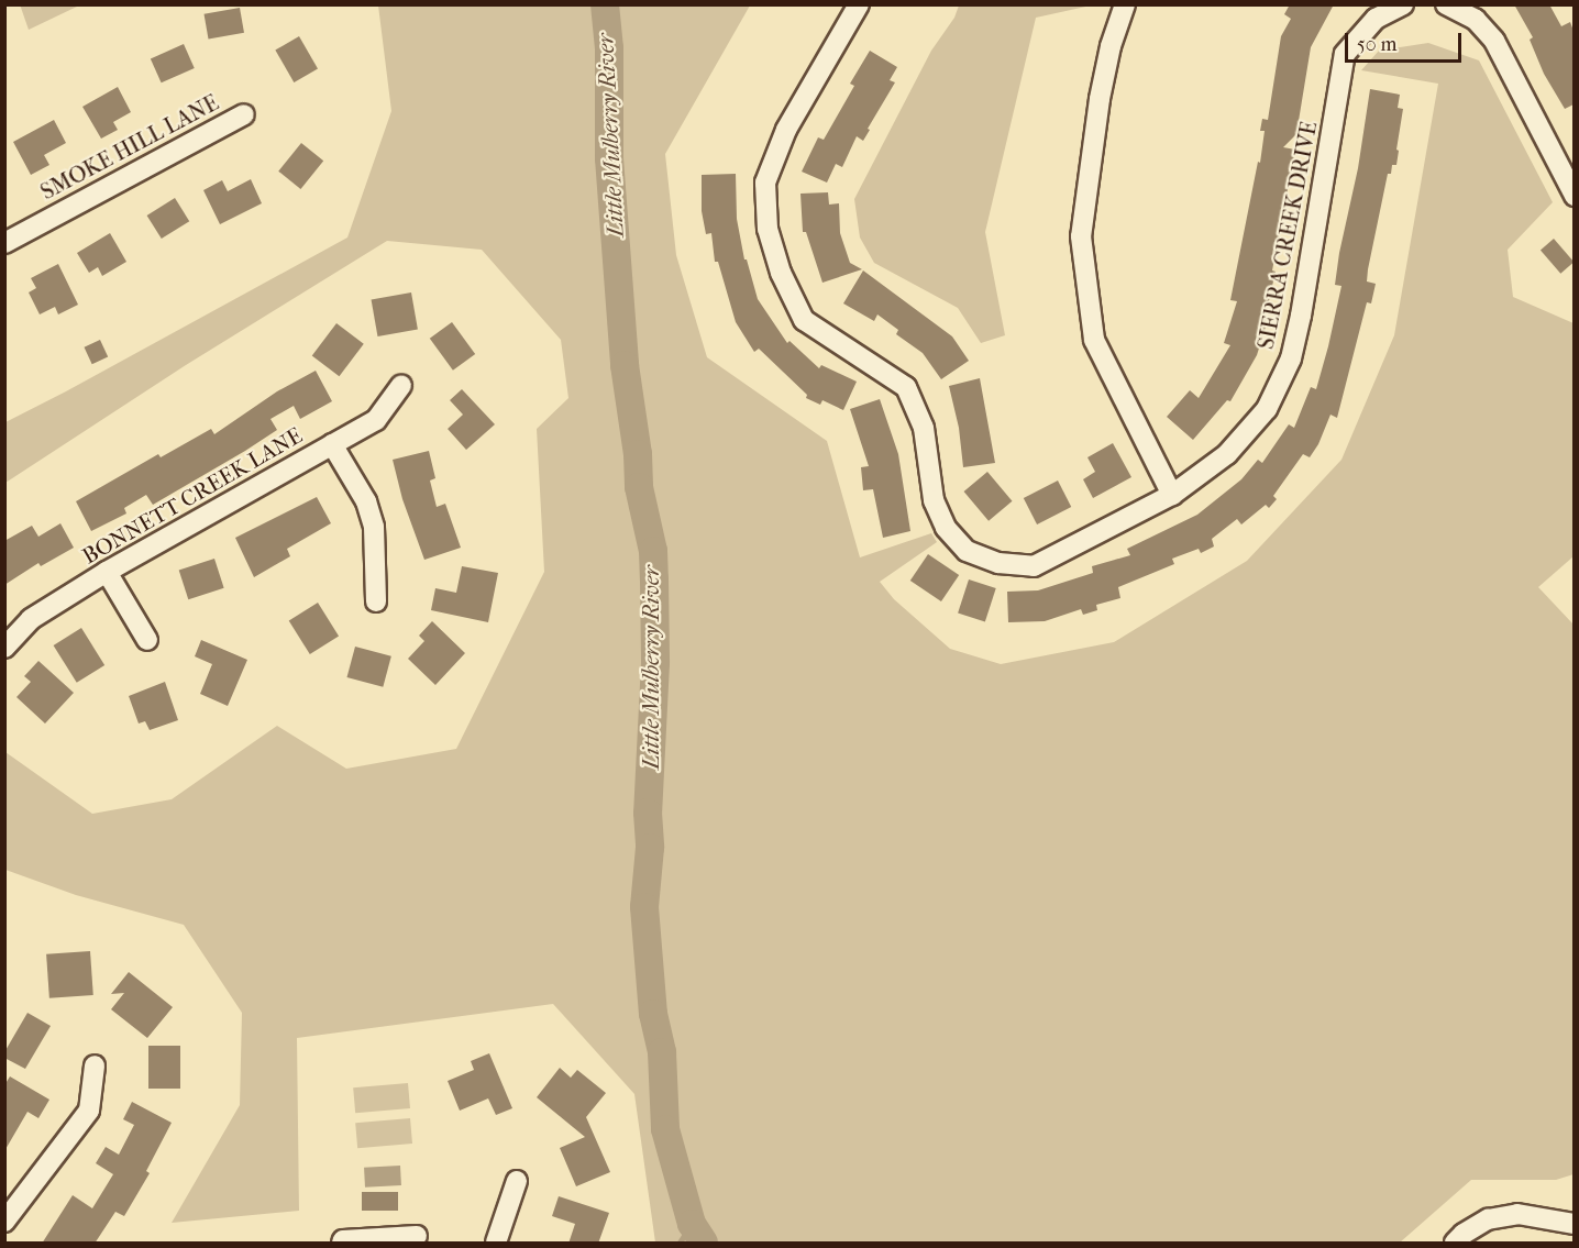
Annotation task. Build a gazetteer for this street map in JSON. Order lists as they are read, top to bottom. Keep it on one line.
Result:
{"streets":{"street":["SMOKE HILL LANE","SIERRA CREEK DRIVE","BONNETT CREEK LANE"]},"water":["Little Mulberry River"],"scale_bar":"50 m"}
